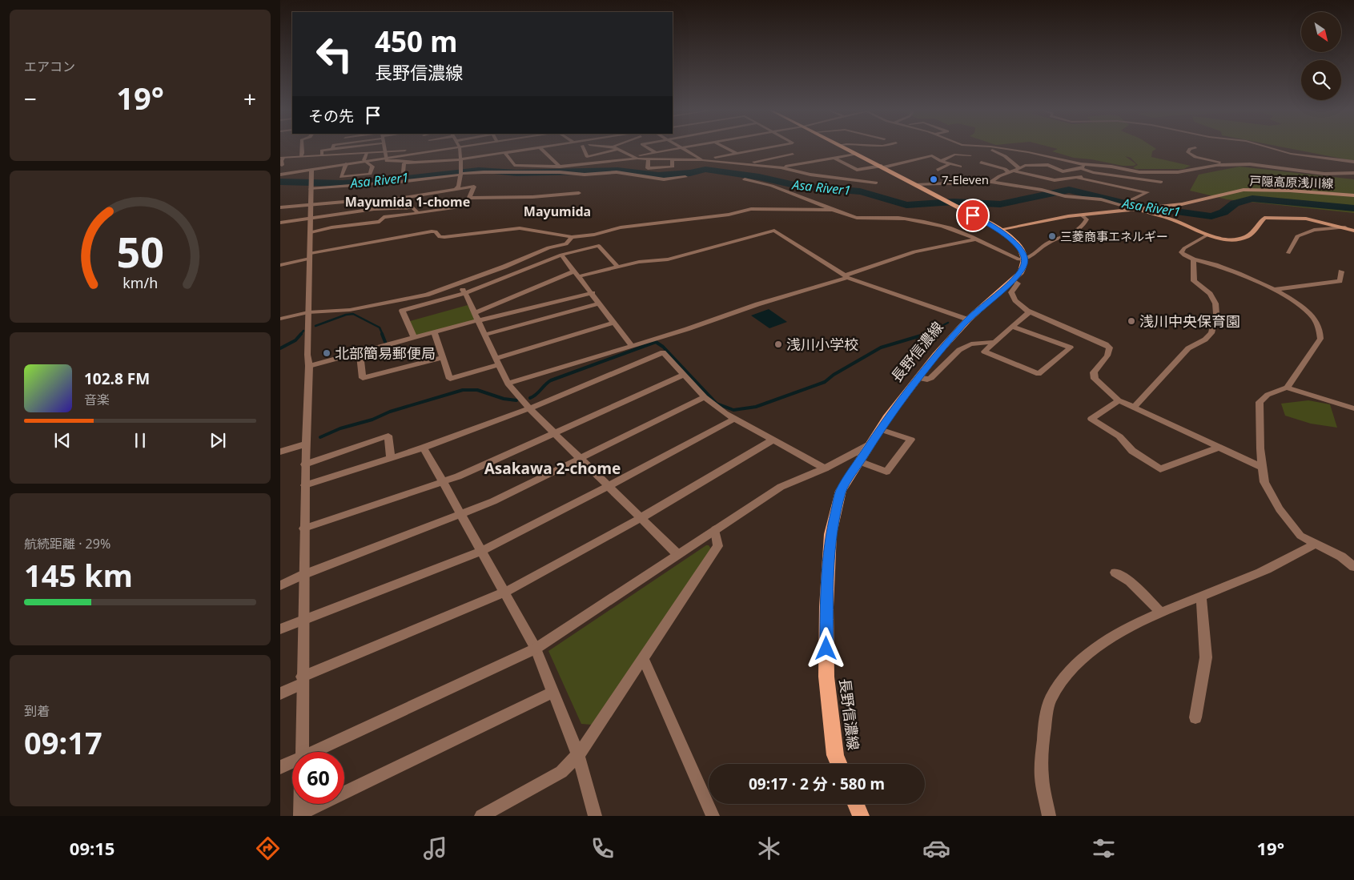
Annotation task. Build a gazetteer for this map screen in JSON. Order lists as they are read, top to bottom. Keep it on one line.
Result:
{"streets":{"main road":["戸隠高原浅川線","長野信濃線"]},"districts":["Mayumida 1-chome","Mayumida","Asakawa 2-chome"],"water":["Asa River1"],"places":["7-Eleven","三菱商事エネルギー","浅川中央保育園","浅川小学校","北部簡易郵便局"],"north":"bottom right","page":{"tile":["エアコン",["航続距離 · 29%","145 km"],["到着","09:17"]],"turn":["450 m","長野信濃線"],"heat":["−","19°","+"],"then":"その先","song":["102.8 FM","音楽"],"limit":"60","trip":"09:17 · 2 分 · 580 m","tabs":["09:15","19°"],"gauge":["50","km/h"]}}
